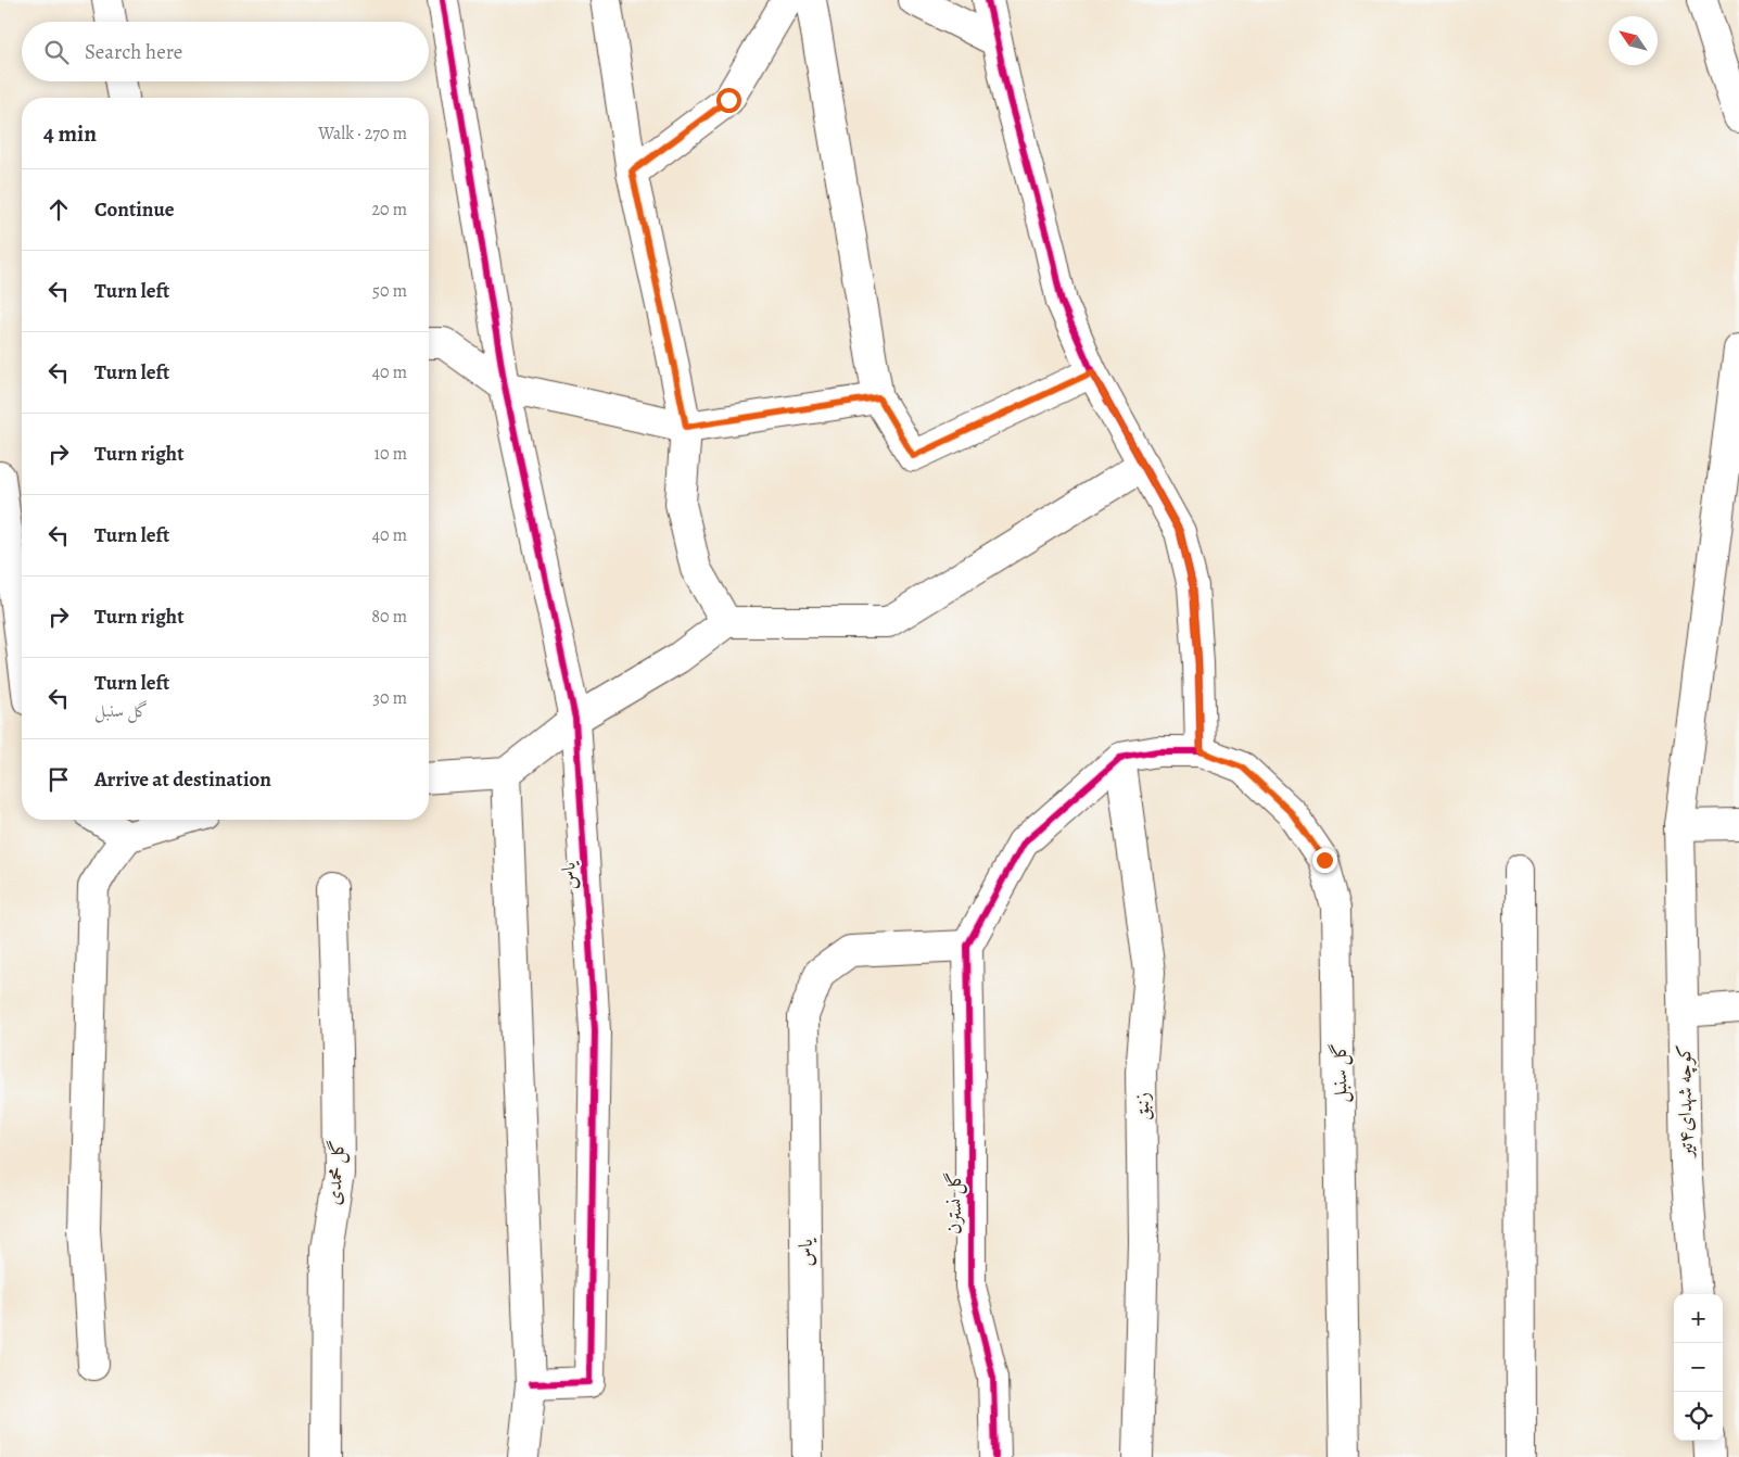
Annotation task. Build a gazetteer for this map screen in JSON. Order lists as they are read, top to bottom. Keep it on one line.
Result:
{"streets":{"street":["یاس","گل سنبل","کوچه شهدای۴تیر","زنبق","گل محمدی","گل نسترن"]},"crossings":[["یاس","گل نسترن"]],"north":"top left","page":{"search":"Search here","heading":["4 min","Walk · 270 m"],"list":[["Continue","20 m"],["Turn left","50 m"],["Turn left","40 m"],["Turn right","10 m"],["Turn left","40 m"],["Turn right","80 m"],["Turn left","گل سنبل","30 m"],"Arrive at destination"],"map_buttons":["+","−"]}}
